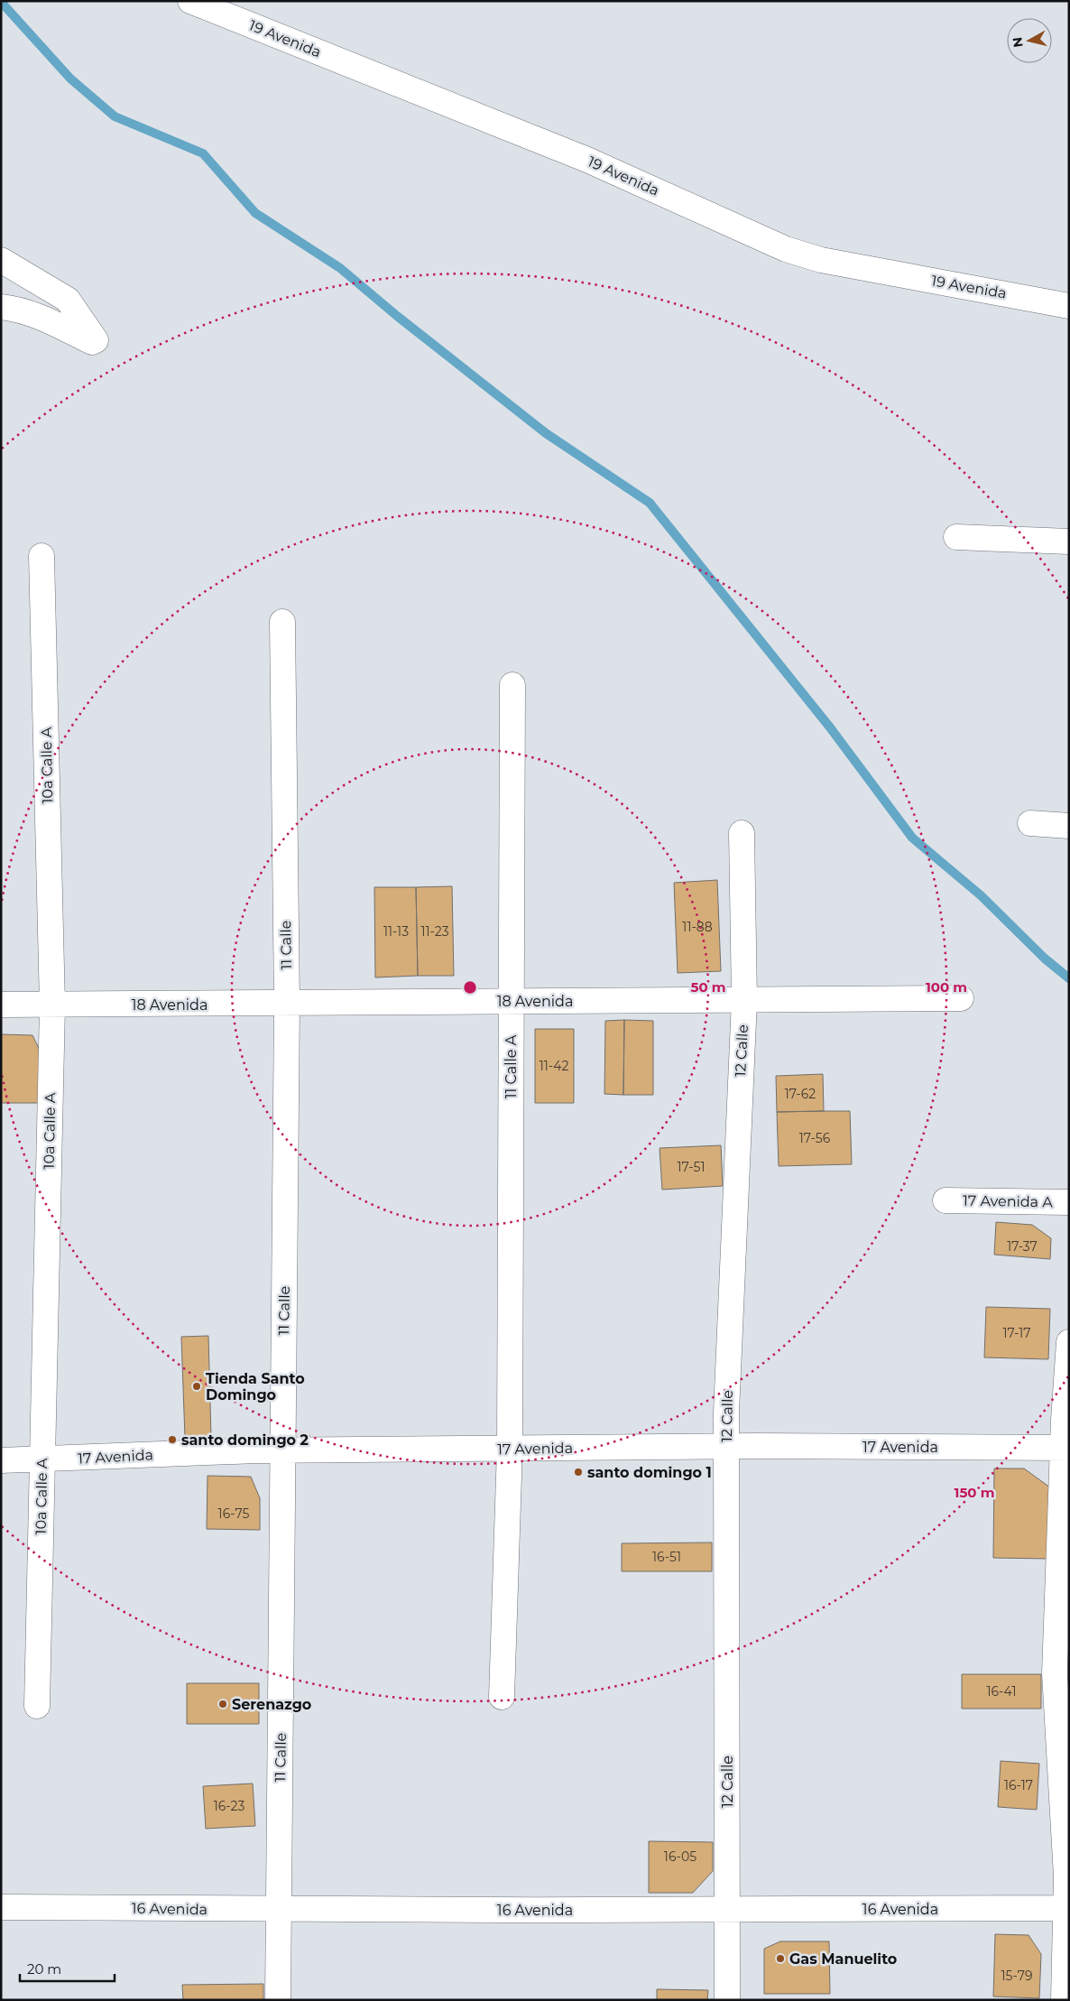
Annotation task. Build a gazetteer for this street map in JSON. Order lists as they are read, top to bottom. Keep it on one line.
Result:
{"streets":{"street":["19 Avenida","10a Calle A","11 Calle","18 Avenida","12 Calle","11 Calle A","17 Avenida A","17 Avenida","16 Avenida"]},"crossings":[["10a Calle A","18 Avenida"],["10a Calle A","17 Avenida"],["11 Calle","18 Avenida"],["11 Calle","17 Avenida"],["11 Calle","16 Avenida"],["18 Avenida","12 Calle"],["18 Avenida","11 Calle A"],["12 Calle","17 Avenida"],["12 Calle","16 Avenida"],["11 Calle A","17 Avenida"]],"places":["Tienda Santo Domingo","santo domingo 2","santo domingo 1","Serenazgo","Gas Manuelito"],"house_numbers":["11-88","11-13","11-23","11-42","17-62","17-56","17-51","17-37","17-17","16-75","16-51","16-41","16-17","16-23","16-05","15-79"],"scale_bar":"20 m","north":"left","rings":["50 m","100 m","150 m"]}
